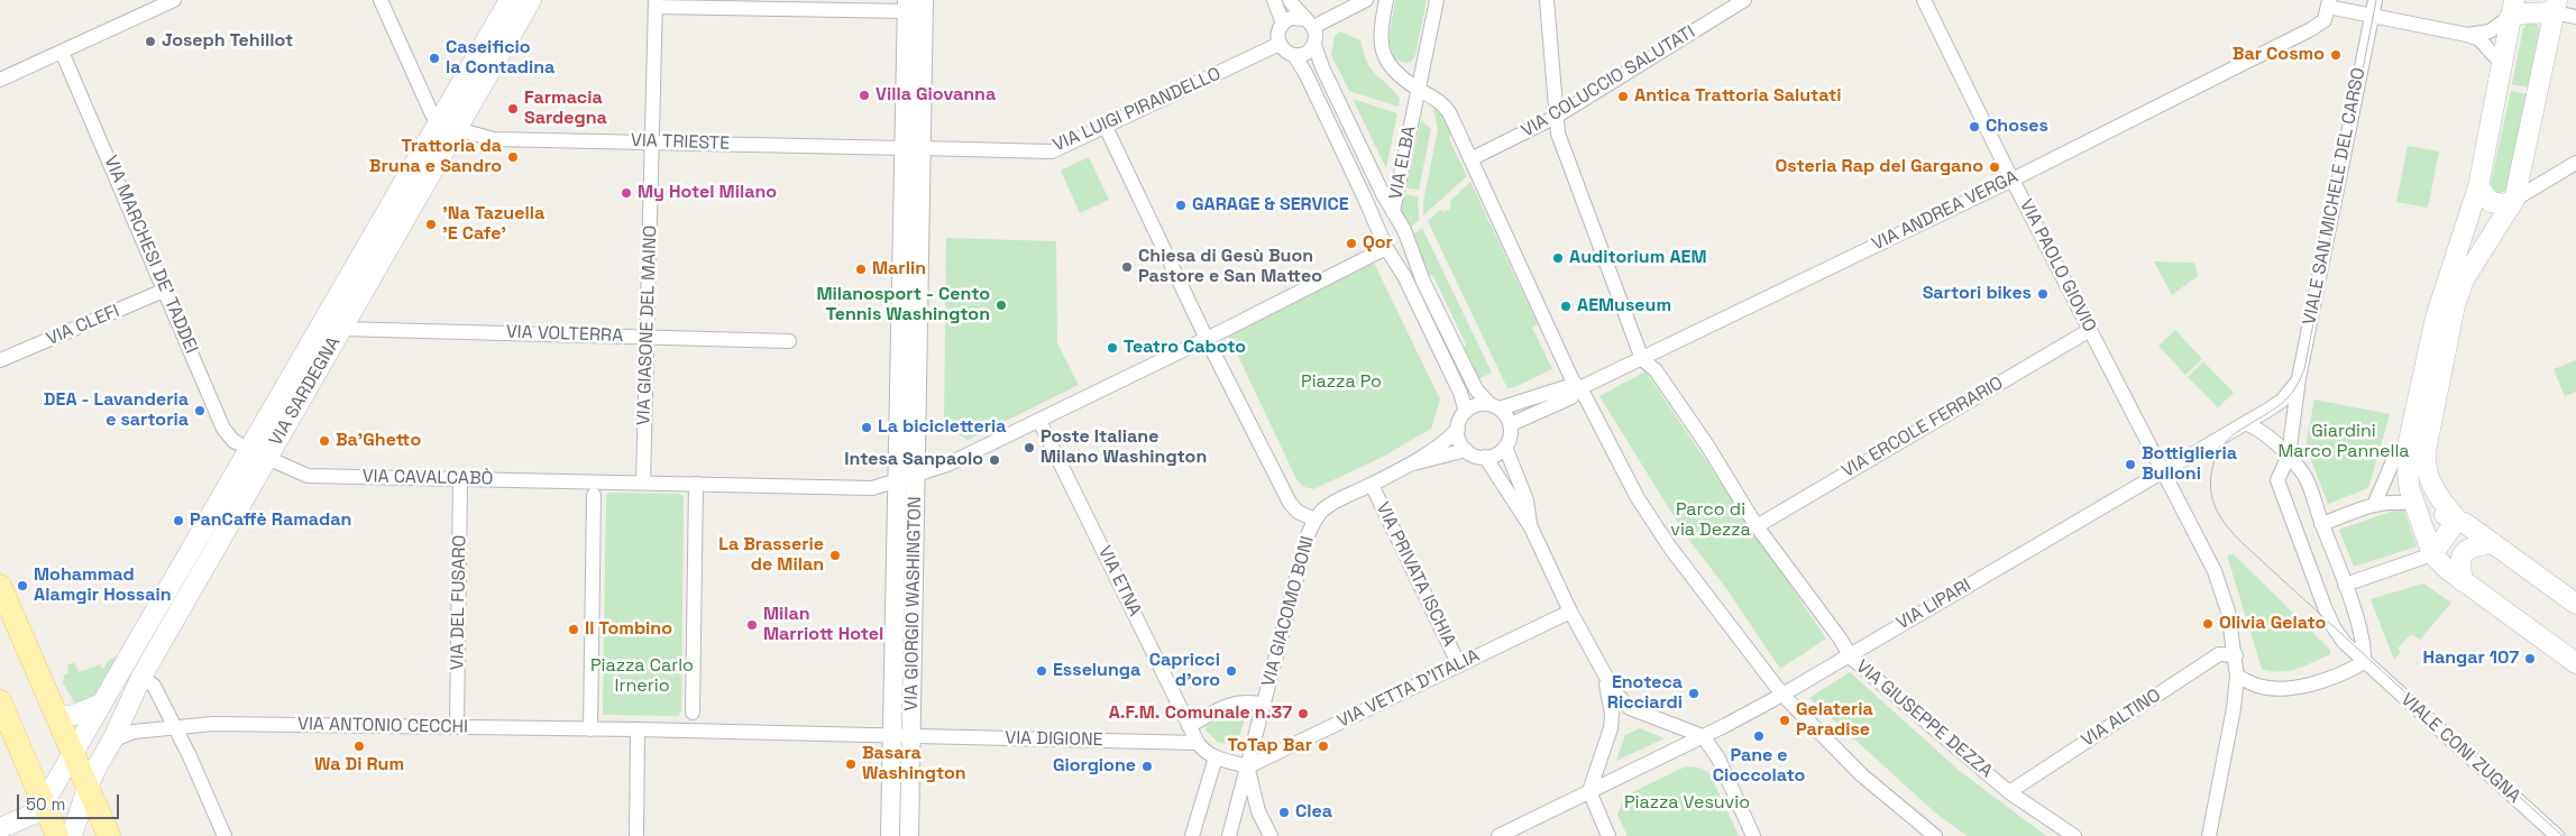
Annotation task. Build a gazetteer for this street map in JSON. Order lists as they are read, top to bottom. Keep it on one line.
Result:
{"streets":{"main road":["VIA SARDEGNA"],"street":["VIA COLUCCIO SALUTATI","VIA LUIGI PIRANDELLO","VIA TRIESTE","VIA ELBA","VIALE SAN MICHELE DEL CARSO","VIA ANDREA VERGA","VIA MARCHESI DE' TADDEI","VIA PAOLO GIOVIO","VIA CLEFI","VIA GIASONE DEL MAINO","VIA VOLTERRA","VIA ERCOLE FERRARIO","VIA CAVALCABÒ","VIA PRIVATA ISCHIA","VIA ETNA","VIA DEL FUSARO","VIA GIORGIO WASHINGTON","VIA LIPARI","VIA GIACOMO BONI","VIA VETTA D'ITALIA","VIA ALTINO","VIA GIUSEPPE DEZZA","VIA ANTONIO CECCHI","VIA DIGIONE","VIALE CONI ZUGNA"]},"crossings":[["VIA LUIGI PIRANDELLO","VIA TRIESTE"],["VIA LUIGI PIRANDELLO","VIA ELBA"],["VIA LUIGI PIRANDELLO","VIA GIORGIO WASHINGTON"],["VIA TRIESTE","VIA GIASONE DEL MAINO"],["VIA TRIESTE","VIA SARDEGNA"],["VIA TRIESTE","VIA GIORGIO WASHINGTON"],["VIALE SAN MICHELE DEL CARSO","VIA LIPARI"],["VIALE SAN MICHELE DEL CARSO","VIALE CONI ZUGNA"],["VIA ANDREA VERGA","VIA PAOLO GIOVIO"],["VIA ANDREA VERGA","VIA GIUSEPPE DEZZA"],["VIA MARCHESI DE' TADDEI","VIA CLEFI"],["VIA MARCHESI DE' TADDEI","VIA SARDEGNA"],["VIA PAOLO GIOVIO","VIA ERCOLE FERRARIO"],["VIA PAOLO GIOVIO","VIA LIPARI"],["VIA PAOLO GIOVIO","VIA ALTINO"],["VIA GIASONE DEL MAINO","VIA VOLTERRA"],["VIA VOLTERRA","VIA SARDEGNA"],["VIA SARDEGNA","VIA CAVALCABÒ"],["VIA SARDEGNA","VIA ANTONIO CECCHI"],["VIA ERCOLE FERRARIO","VIA GIUSEPPE DEZZA"],["VIA CAVALCABÒ","VIA DEL FUSARO"],["VIA PRIVATA ISCHIA","VIA VETTA D'ITALIA"],["VIA ETNA","VIA GIACOMO BONI"],["VIA ETNA","VIA DIGIONE"],["VIA DEL FUSARO","VIA ANTONIO CECCHI"],["VIA GIORGIO WASHINGTON","VIA DIGIONE"],["VIA LIPARI","VIA GIUSEPPE DEZZA"],["VIA GIACOMO BONI","VIA VETTA D'ITALIA"],["VIA ALTINO","VIA GIUSEPPE DEZZA"]],"parks":["Piazza Po","Giardini Marco Pannella","Parco di via Dezza","Piazza Carlo Irnerio","Piazza Vesuvio"],"places":["Joseph Tehillot","Bar Cosmo","Caseificio la Contadina","Villa Giovanna","Antica Trattoria Salutati","Farmacia Sardegna","Choses","Trattoria da Bruna e Sandro","Osteria Rap del Gargano","My Hotel Milano","GARAGE & SERVICE","'Na Tazuella 'E Cafe'","Qor","Auditorium AEM","Chiesa di Gesù Buon Pastore e San Matteo","Marlin","Sartori bikes","Milanosport - Cento Tennis Washington","AEMuseum","Teatro Caboto","DEA - Lavanderia e sartoria","La bicicletteria","Ba'Ghetto","Poste Italiane Milano Washington","Intesa Sanpaolo","Bottiglieria Bulloni","PanCaffè Ramadan","La Brasserie de Milan","Mohammad Alamgir Hossain","Olivia Gelato","Milan Marriott Hotel","Il Tombino","Hangar 107","Esselunga","Capricci d'oro","Enoteca Ricciardi","A.F.M. Comunale n.37","Gelateria Paradise","Pane e Cioccolato","Wa Di Rum","ToTap Bar","Basara Washington","Giorgione","Clea"],"scale_bar":"50 m"}
